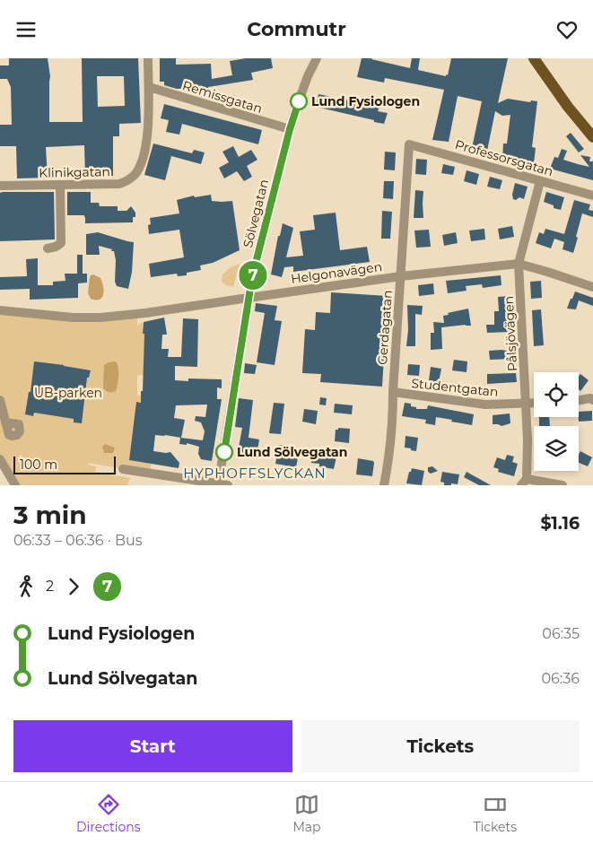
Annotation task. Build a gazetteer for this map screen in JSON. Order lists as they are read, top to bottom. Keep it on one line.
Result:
{"streets":{"street":["Remissgatan","Professorsgatan","Klinikgatan","Sölvegatan","Helgonavägen","Gerdagatan","Pålsjövägen","Studentgatan"]},"crossings":[["Remissgatan","Klinikgatan"],["Remissgatan","Sölvegatan"],["Professorsgatan","Gerdagatan"],["Professorsgatan","Pålsjövägen"],["Sölvegatan","Helgonavägen"],["Helgonavägen","Gerdagatan"],["Helgonavägen","Pålsjövägen"],["Gerdagatan","Studentgatan"],["Pålsjövägen","Studentgatan"]],"districts":["HYPHOFFSLYCKAN"],"parks":["UB-parken"],"places":["Lund Fysiologen","Lund Sölvegatan"],"lines":["bus line 7"],"scale_bar":"100 m","page":{"header":"Commutr","on_map":"7","scale":"100 m","heading":["3 min","06:33 – 06:36 · Bus","$1.16"],"legs":["2","7"],"list":[{"name":"Lund Fysiologen","value":"06:35"},{"name":"Lund Sölvegatan","value":"06:36"}],"buttons":["Start","Tickets"],"tabs":["Directions","Map","Tickets"]}}
